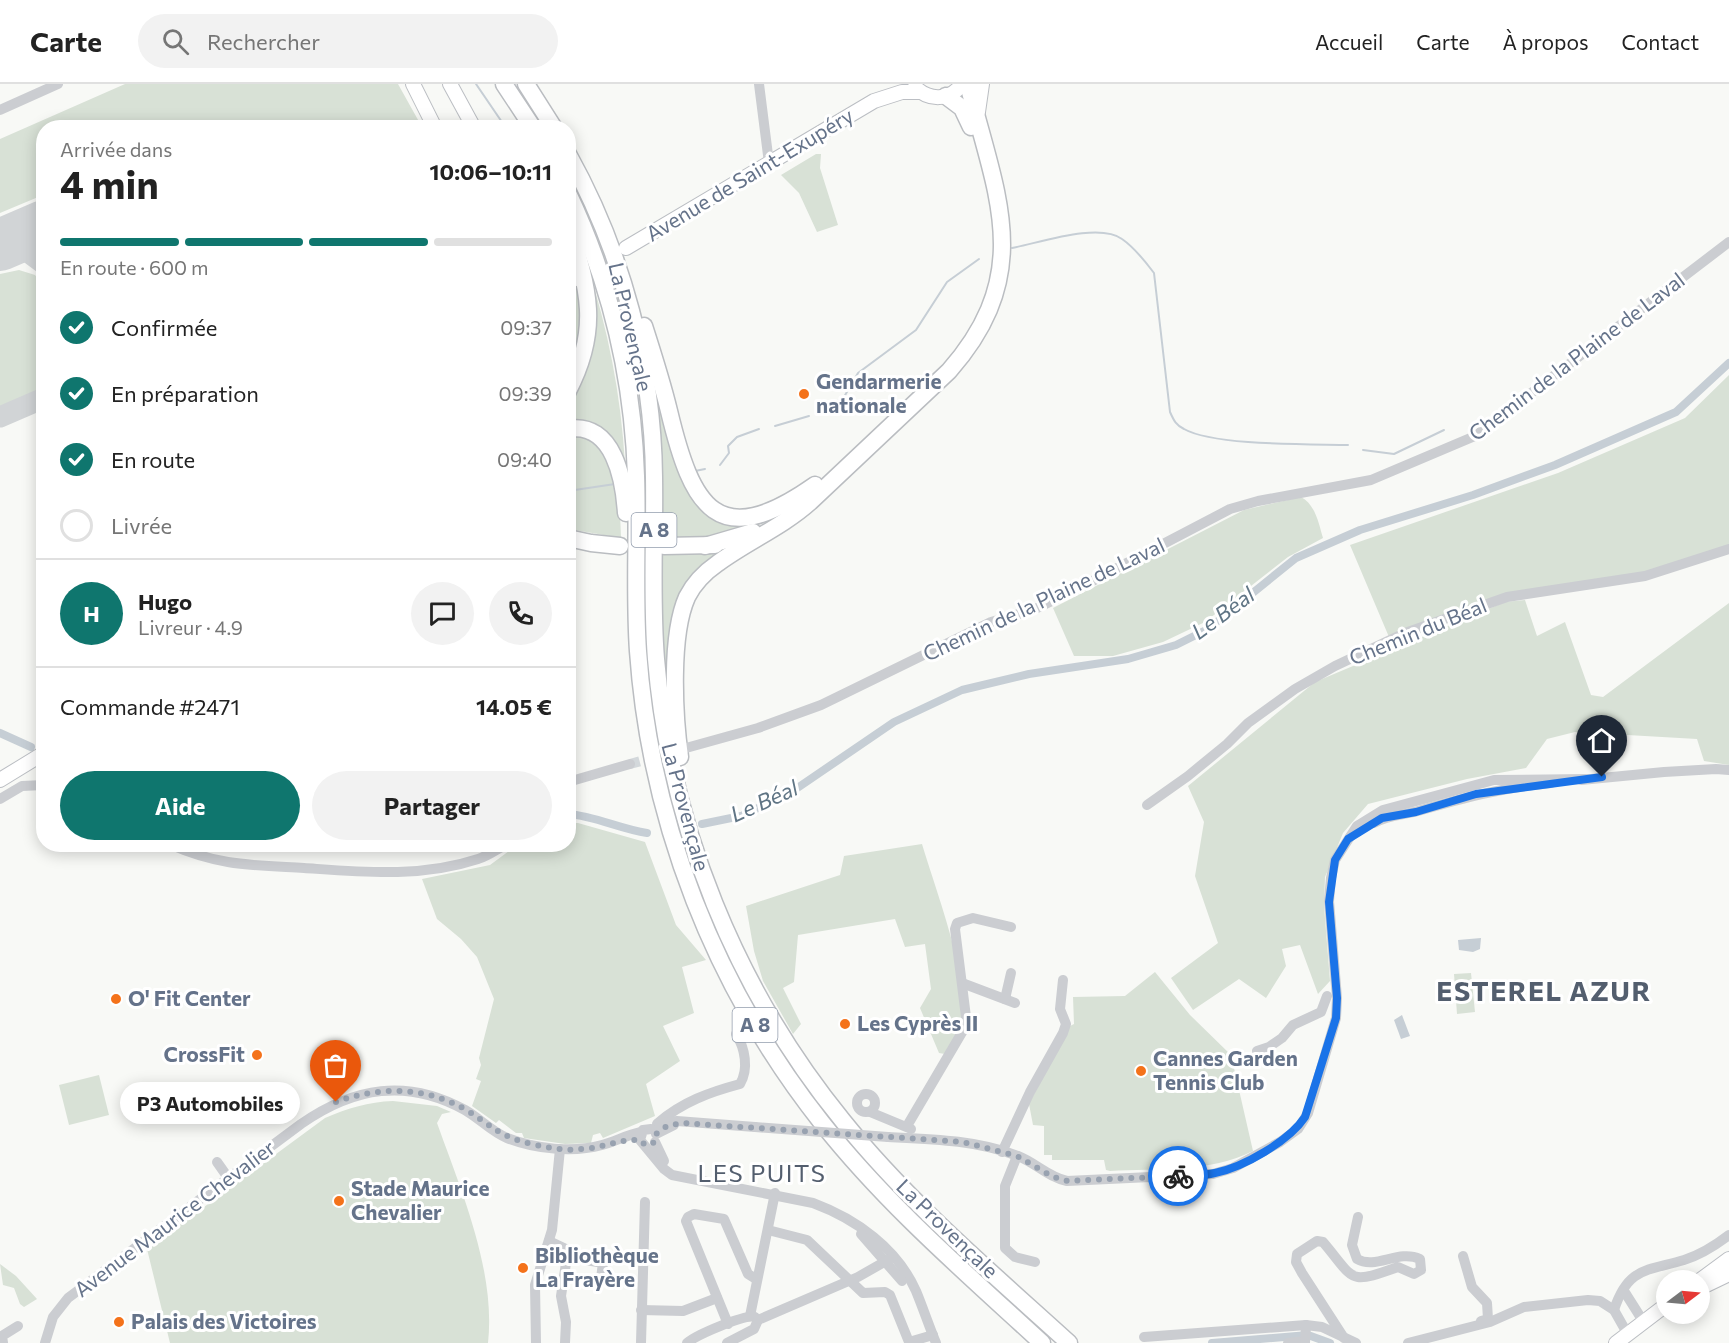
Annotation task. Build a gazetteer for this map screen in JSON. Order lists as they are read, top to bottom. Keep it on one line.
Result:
{"streets":{"highway":["La Provençale","A 8"],"main road":["Avenue de Saint-Exupéry"],"street":["Chemin de la Plaine de Laval","Chemin du Béal","Avenue Maurice Chevalier"]},"districts":["ESTEREL AZUR","LES PUITS"],"water":["Le Béal"],"places":["Gendarmerie nationale","O' Fit Center","Les Cyprès II","CrossFit","Cannes Garden Tennis Club","P3 Automobiles","Stade Maurice Chevalier","Bibliothèque La Frayère","Palais des Victoires"],"north":"right","page":{"header":"Carte","search":"Rechercher","nav":["Accueil","Carte","À propos","Contact"],"heading":["4 min","Arrivée dans","10:06–10:11"],"panel":["Hugo","Livreur · 4.9","Commande #2471","14.05 €"],"bar":"En route · 600 m","list":[["Confirmée","09:37"],["En préparation","09:39"],["En route","09:40"],"Livrée"],"round":"H","buttons":["Aide","Partager"],"bubble":"P3 Automobiles"}}
